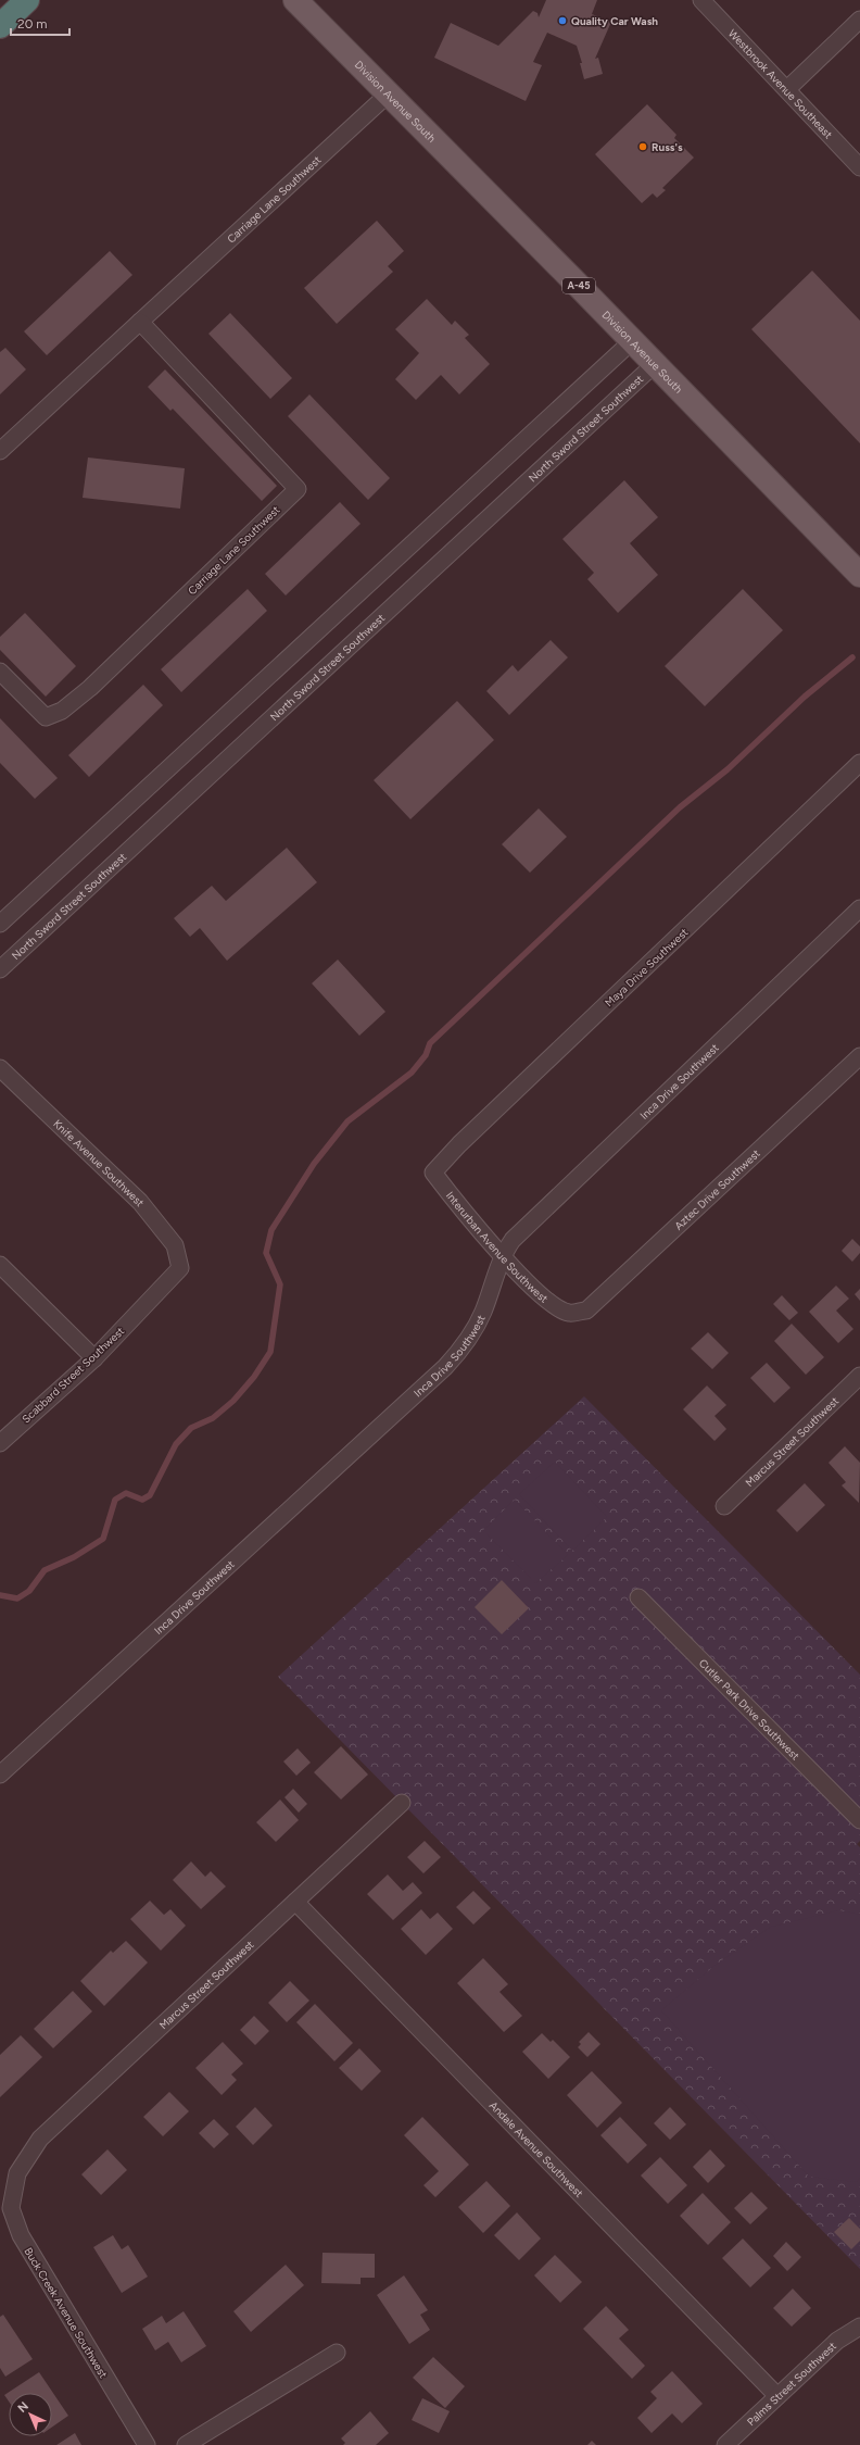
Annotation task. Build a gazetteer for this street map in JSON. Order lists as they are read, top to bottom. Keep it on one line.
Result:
{"streets":{"main road":["Division Avenue South","A-45"],"street":["Westbrook Avenue Southeast","Carriage Lane Southwest","North Sword Street Southwest","Maya Drive Southwest","Inca Drive Southwest","Knife Avenue Southwest","Aztec Drive Southwest","Interurban Avenue Southwest","Scabbard Street Southwest","Marcus Street Southwest","Cutler Park Drive Southwest","Andale Avenue Southwest","Buck Creek Avenue Southwest","Palms Street Southwest"]},"crossings":[["Division Avenue South","Carriage Lane Southwest"],["Division Avenue South","North Sword Street Southwest"],["Maya Drive Southwest","Interurban Avenue Southwest"],["Inca Drive Southwest","Interurban Avenue Southwest"],["Knife Avenue Southwest","Scabbard Street Southwest"],["Aztec Drive Southwest","Interurban Avenue Southwest"],["Marcus Street Southwest","Andale Avenue Southwest"],["Marcus Street Southwest","Buck Creek Avenue Southwest"],["Andale Avenue Southwest","Palms Street Southwest"]],"places":["Quality Car Wash","Russ's"],"scale_bar":"20 m","north":"top left"}
